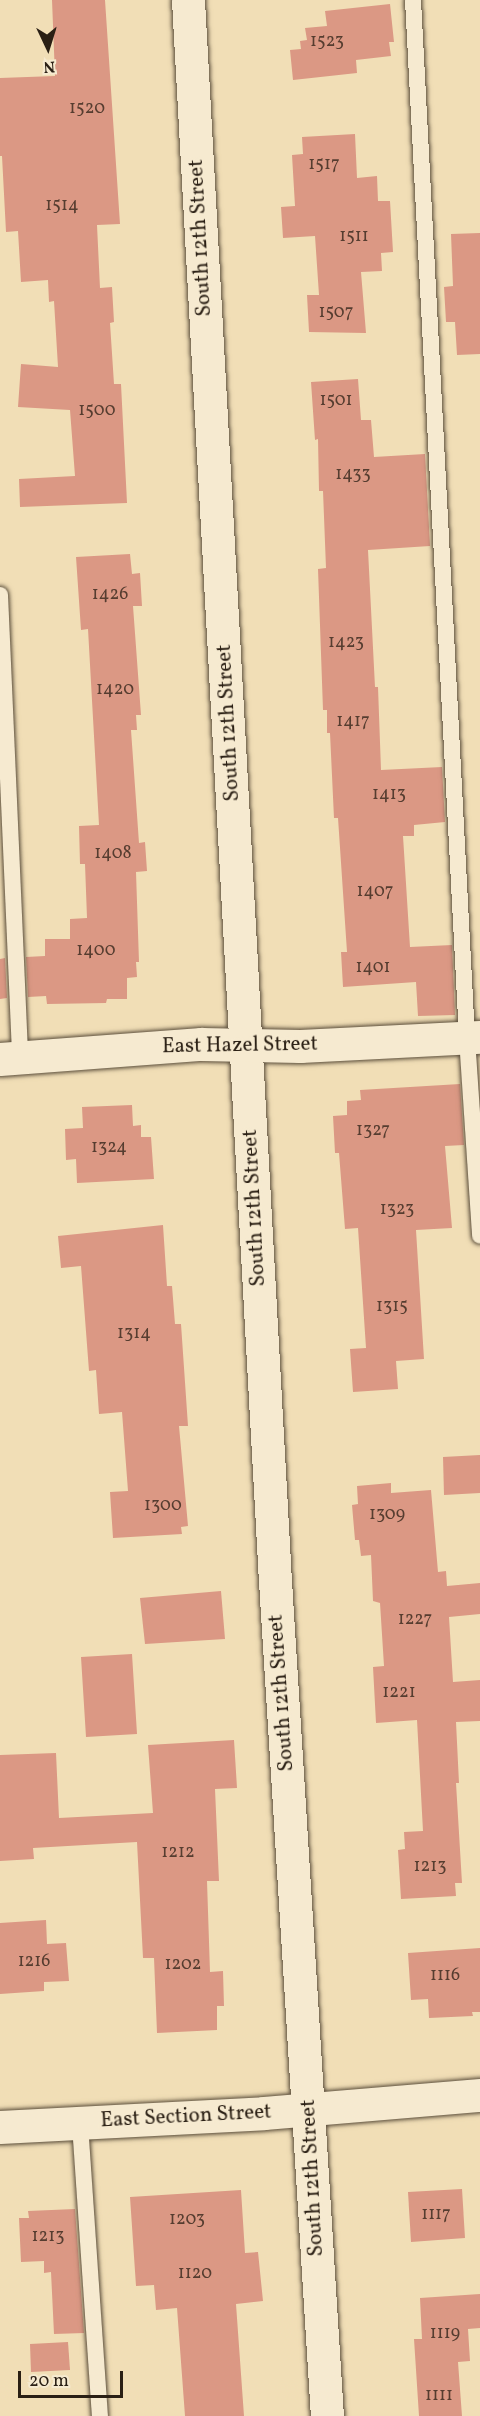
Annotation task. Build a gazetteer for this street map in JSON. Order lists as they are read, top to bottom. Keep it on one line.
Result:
{"streets":{"street":["South 12th Street","East Hazel Street","East Section Street"]},"crossings":[["South 12th Street","East Hazel Street"],["South 12th Street","East Section Street"]],"house_numbers":["1523","1520","1517","1514","1511","1507","1501","1500","1433","1426","1423","1420","1417","1413","1408","1407","1400","1401","1327","1324","1323","1315","1314","1300","1309","1227","1221","1212","1213","1216","1202","1116","1117","1203","1213","1120","1119","1111"],"scale_bar":"20 m","north":"bottom"}
